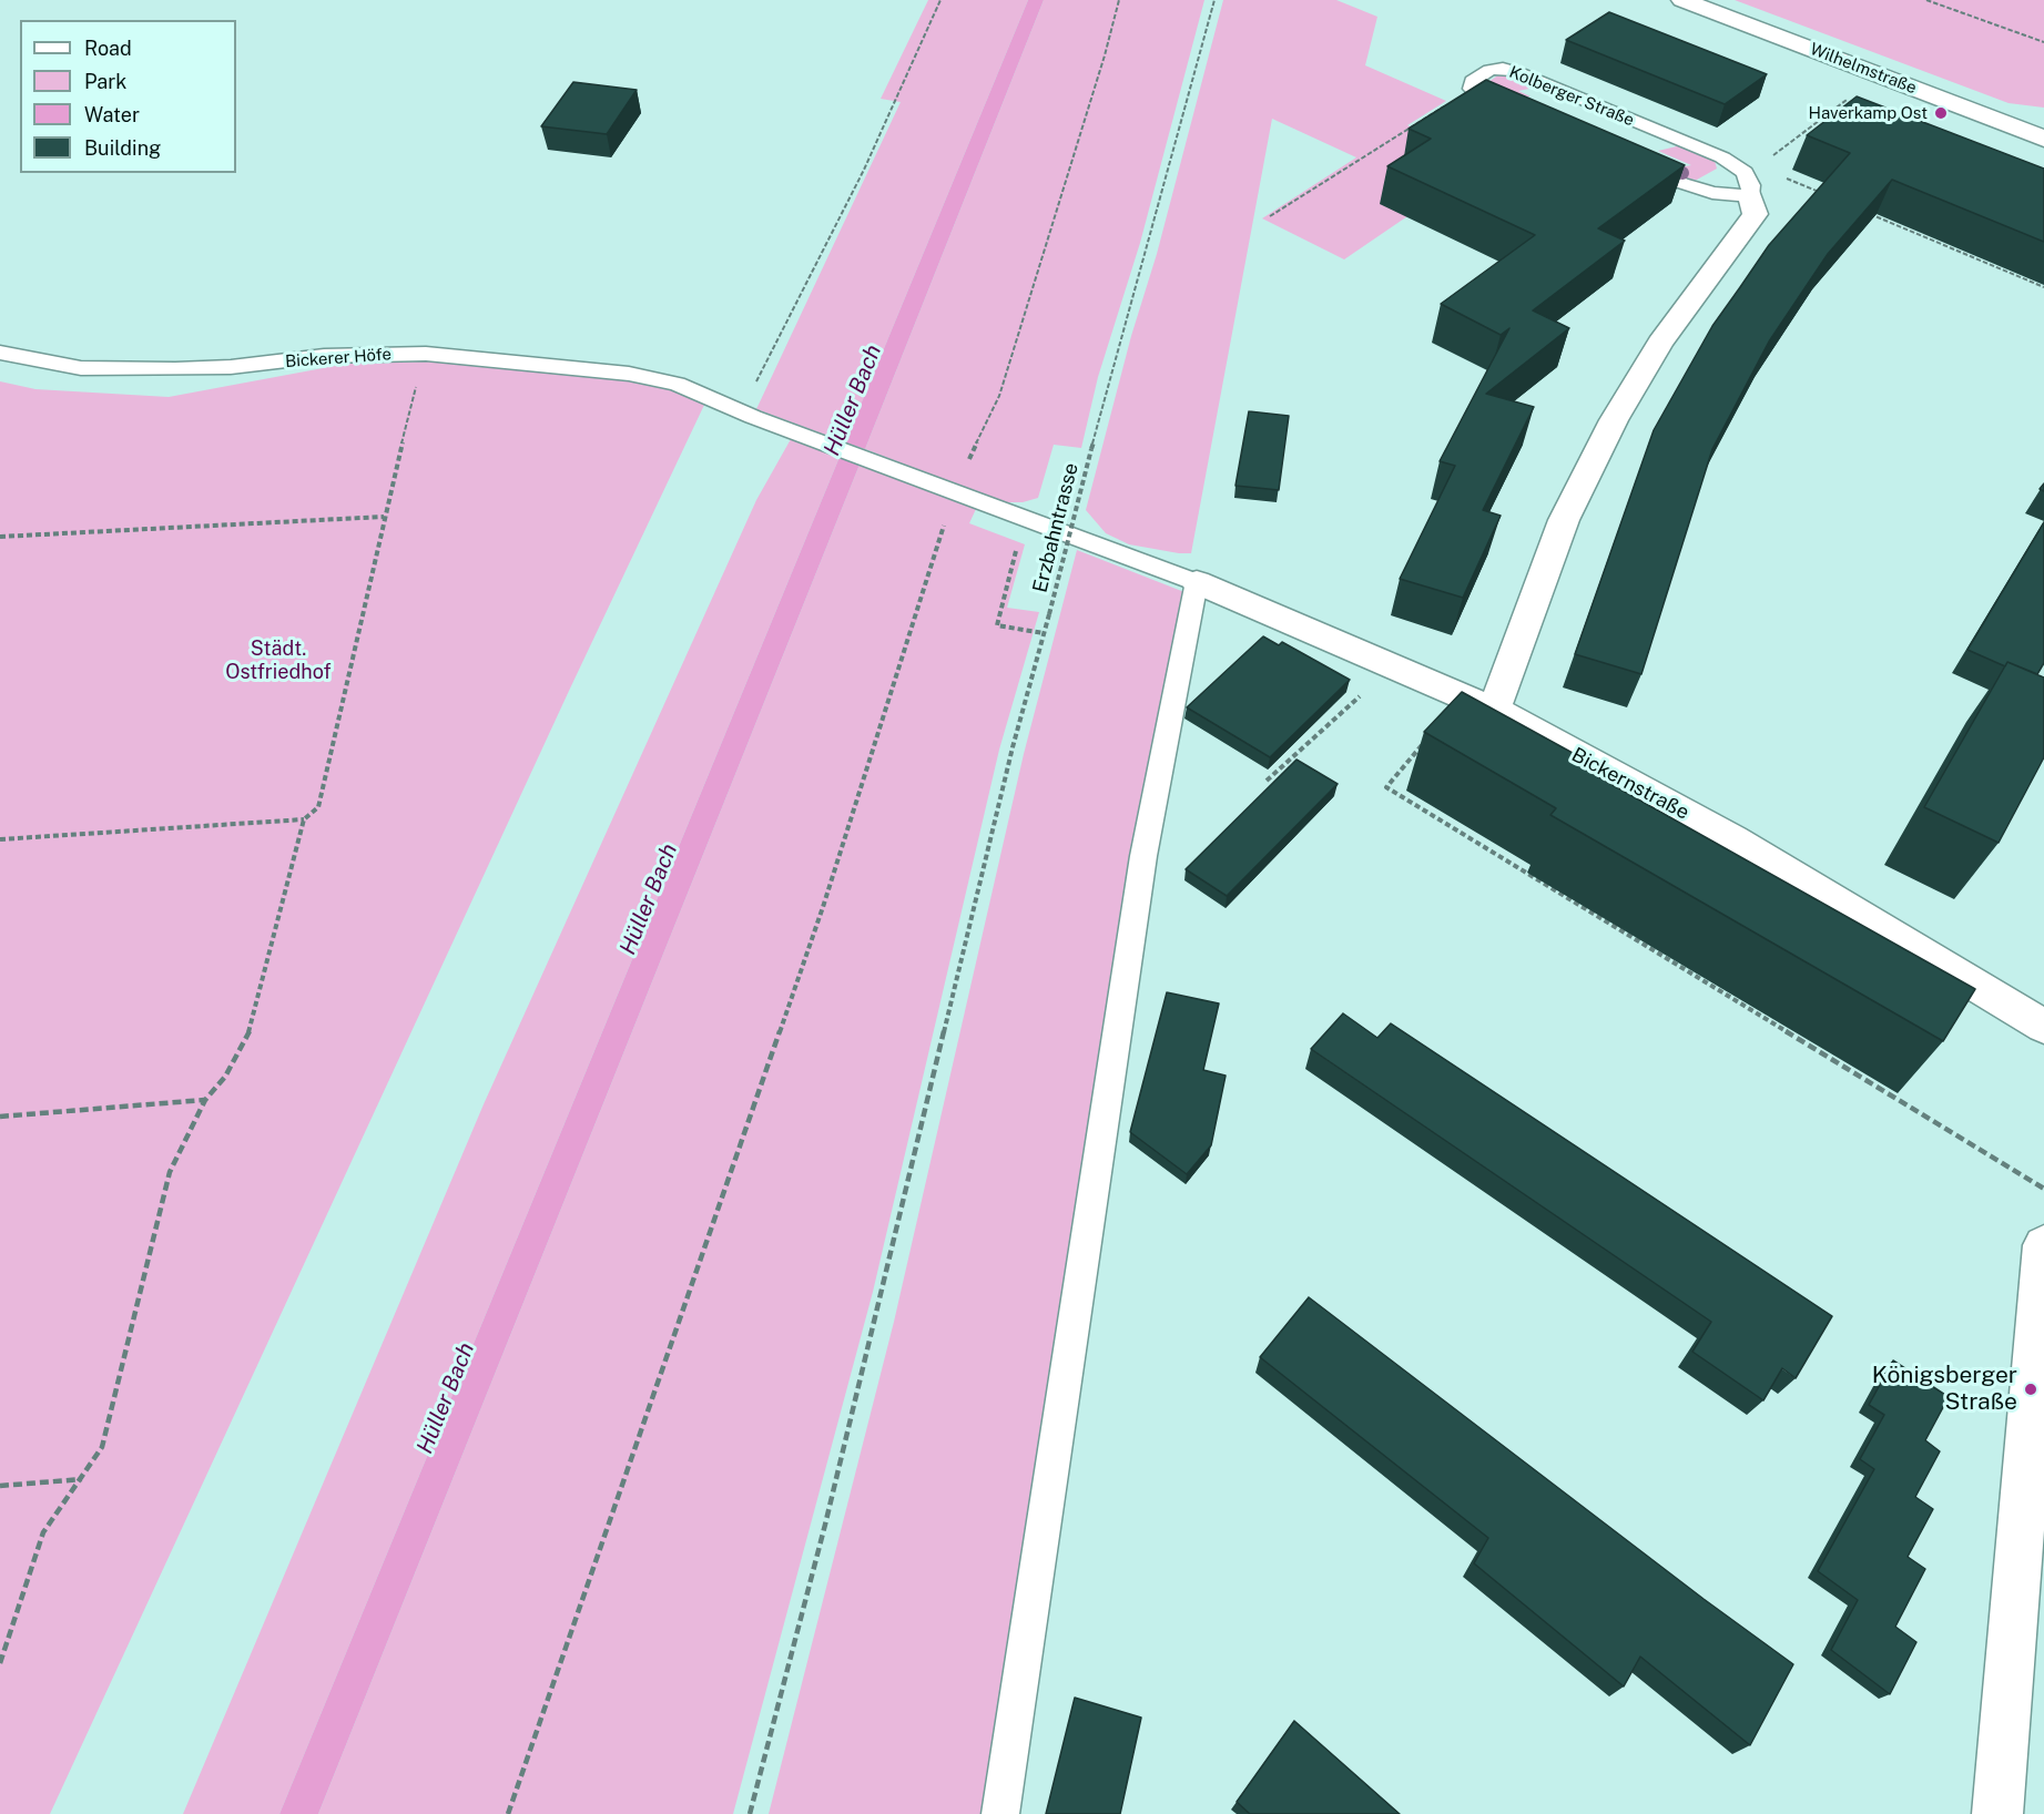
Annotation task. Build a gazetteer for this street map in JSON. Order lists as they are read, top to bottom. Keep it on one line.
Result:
{"streets":{"street":["Wilhelmstraße","Bickernstraße"],"lane":["Kolberger Straße","Bickerer Höfe"],"path":["Erzbahntrasse"]},"crossings":[["Bickerer Höfe","Bickernstraße"]],"water":["Hüller Bach"],"parks":["Städt. Ostfriedhof"],"places":["Haverkamp Ost","Königsberger Straße"],"legend":["Road","Park","Water","Building"]}
